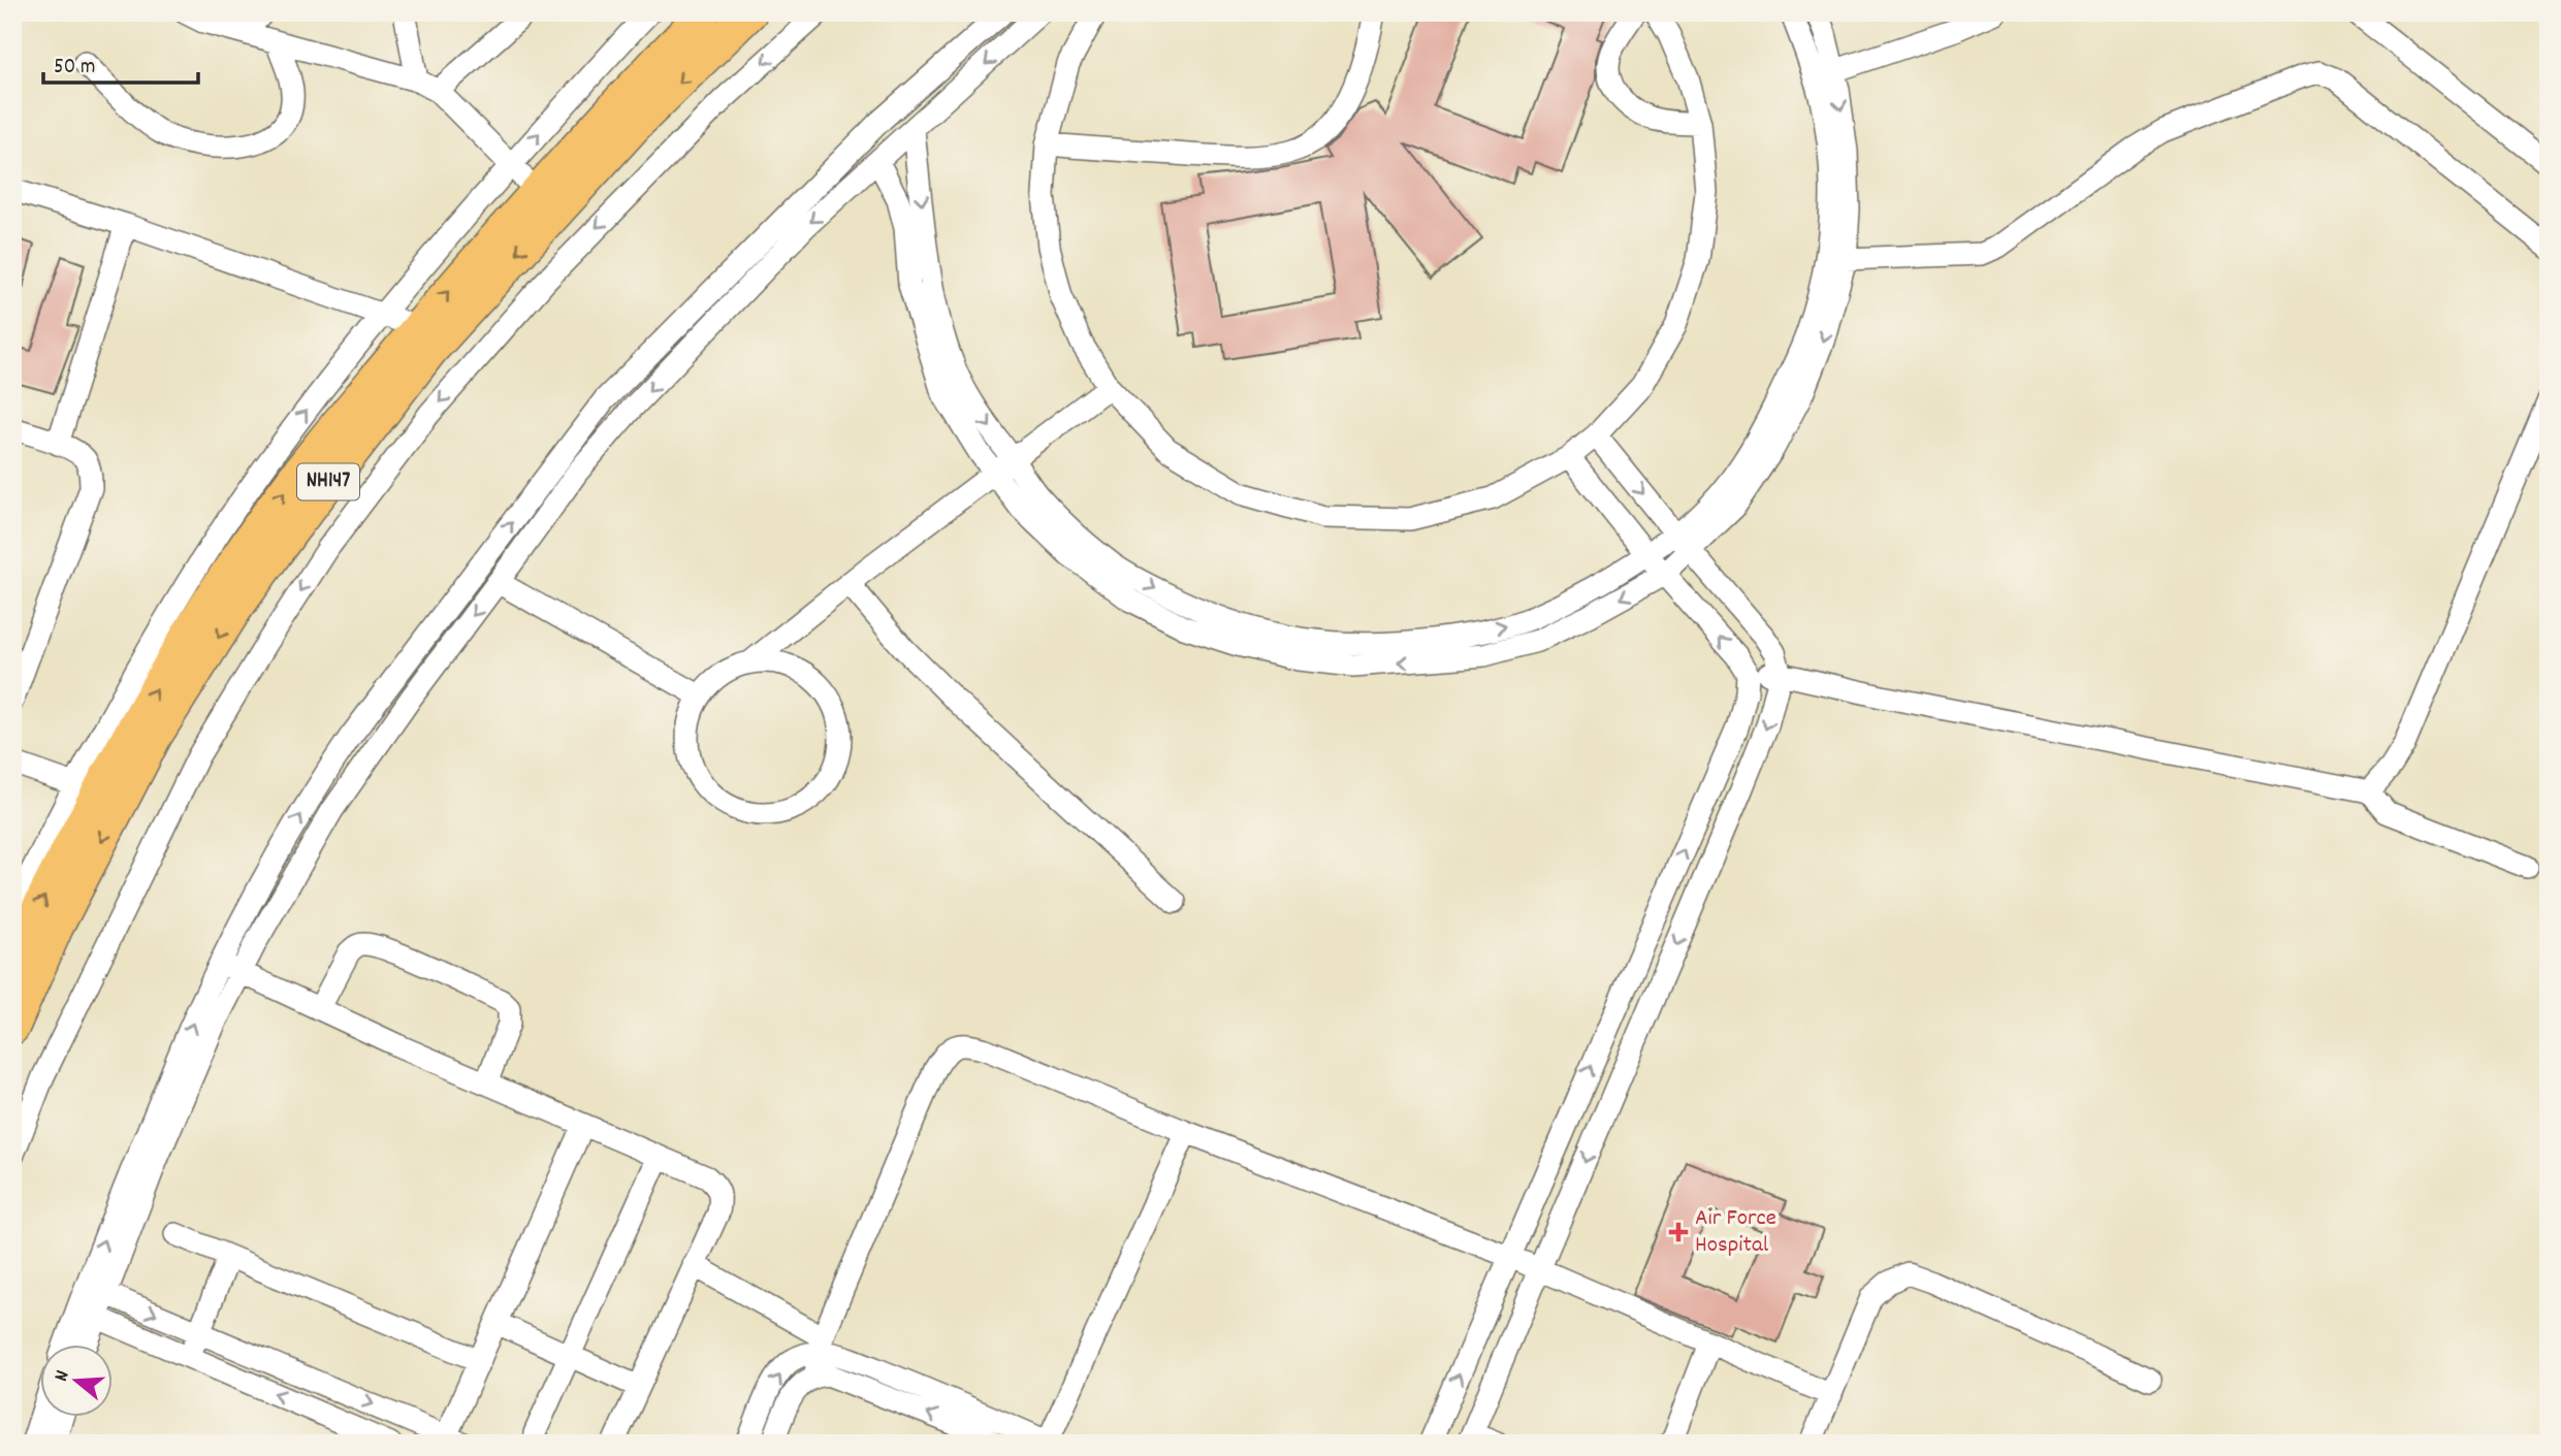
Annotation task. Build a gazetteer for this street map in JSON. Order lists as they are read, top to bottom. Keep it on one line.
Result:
{"streets":{"highway":["NH147"]},"places":{"health":["Air Force Hospital"]},"scale_bar":"50 m","north":"left"}
